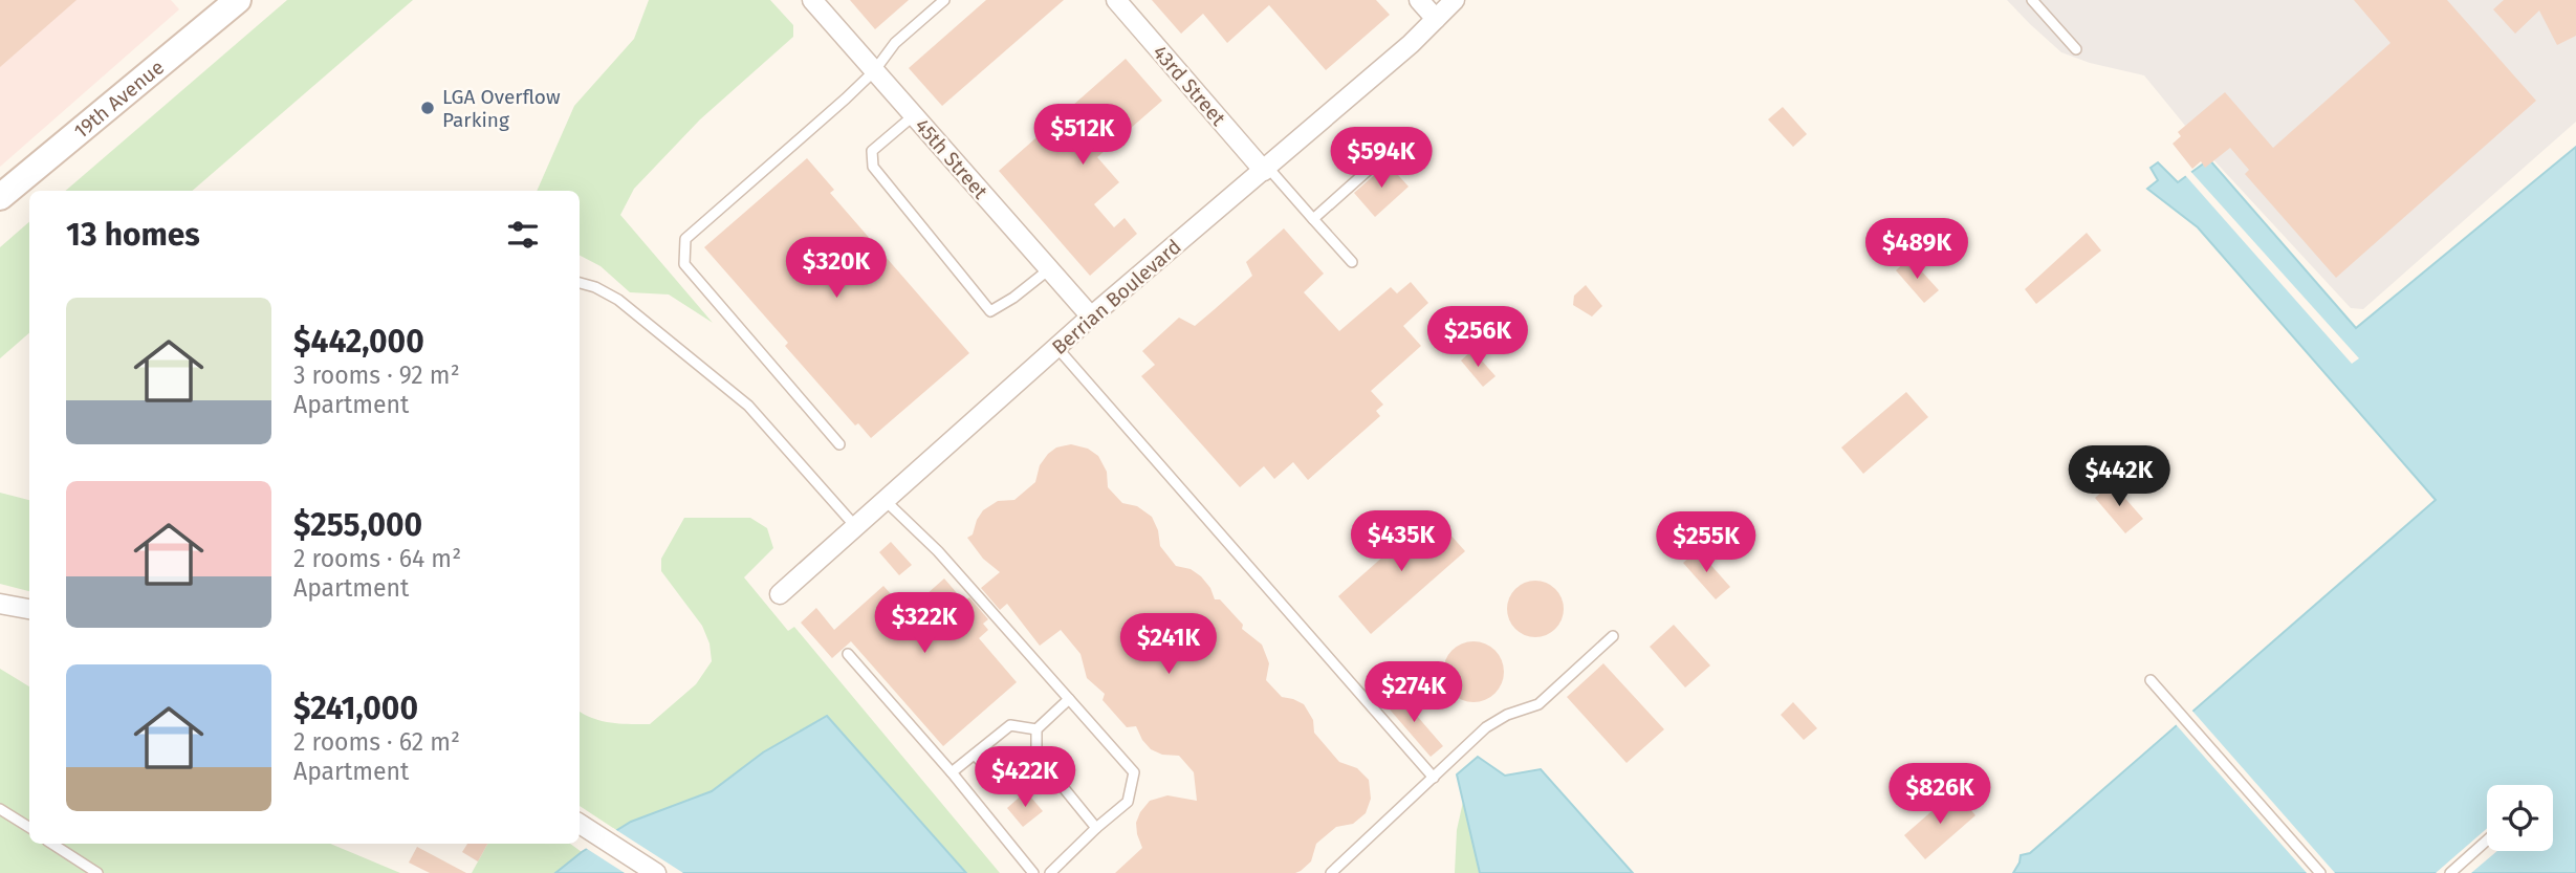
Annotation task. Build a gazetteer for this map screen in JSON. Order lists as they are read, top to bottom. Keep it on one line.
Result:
{"streets":{"street":["43rd Street","19th Avenue","45th Street","Berrian Boulevard"]},"crossings":[["43rd Street","Berrian Boulevard"],["45th Street","Berrian Boulevard"]],"places":["LGA Overflow Parking"],"page":{"price":["$512K","$594K","$489K","$320K","$256K","$442K","$435K","$255K","$322K","$241K","$274K","$422K","$826K"],"heading":"13 homes","list":[{"name":"$442,000","note":"3 rooms · 92 m² · Apartment"},{"name":"$255,000","note":"2 rooms · 64 m² · Apartment"},{"name":"$241,000","note":"2 rooms · 62 m² · Apartment"}]}}
